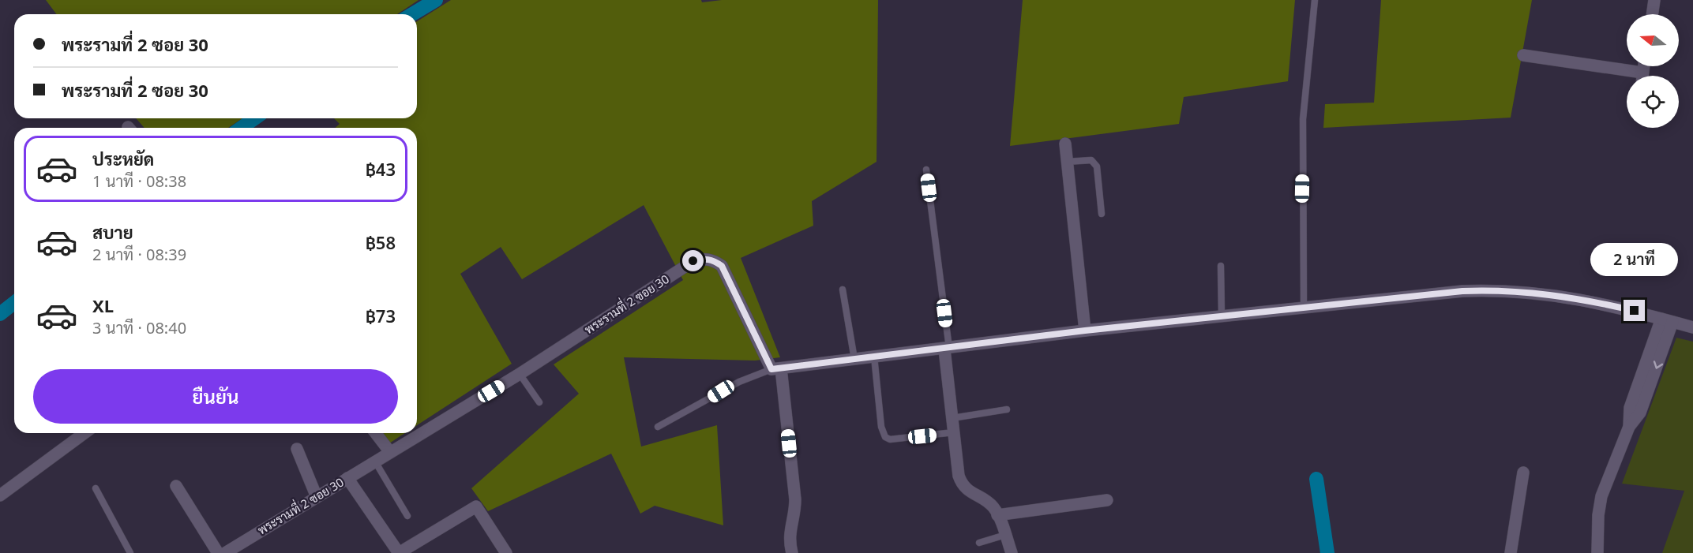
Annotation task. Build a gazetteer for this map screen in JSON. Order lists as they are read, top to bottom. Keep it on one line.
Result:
{"streets":{"street":["พระรามที่ 2 ซอย 30"]},"north":"left","page":{"banner":["พระรามที่ 2 ซอย 30","พระรามที่ 2 ซอย 30"],"list":[{"name":"ประหยัด","note":"1 นาที · 08:38","value":"฿43"},{"name":"สบาย","note":"2 นาที · 08:39","value":"฿58"},{"name":"XL","note":"3 นาที · 08:40","value":"฿73"}],"bubble":"2 นาที","buttons":"ยืนยัน"}}
